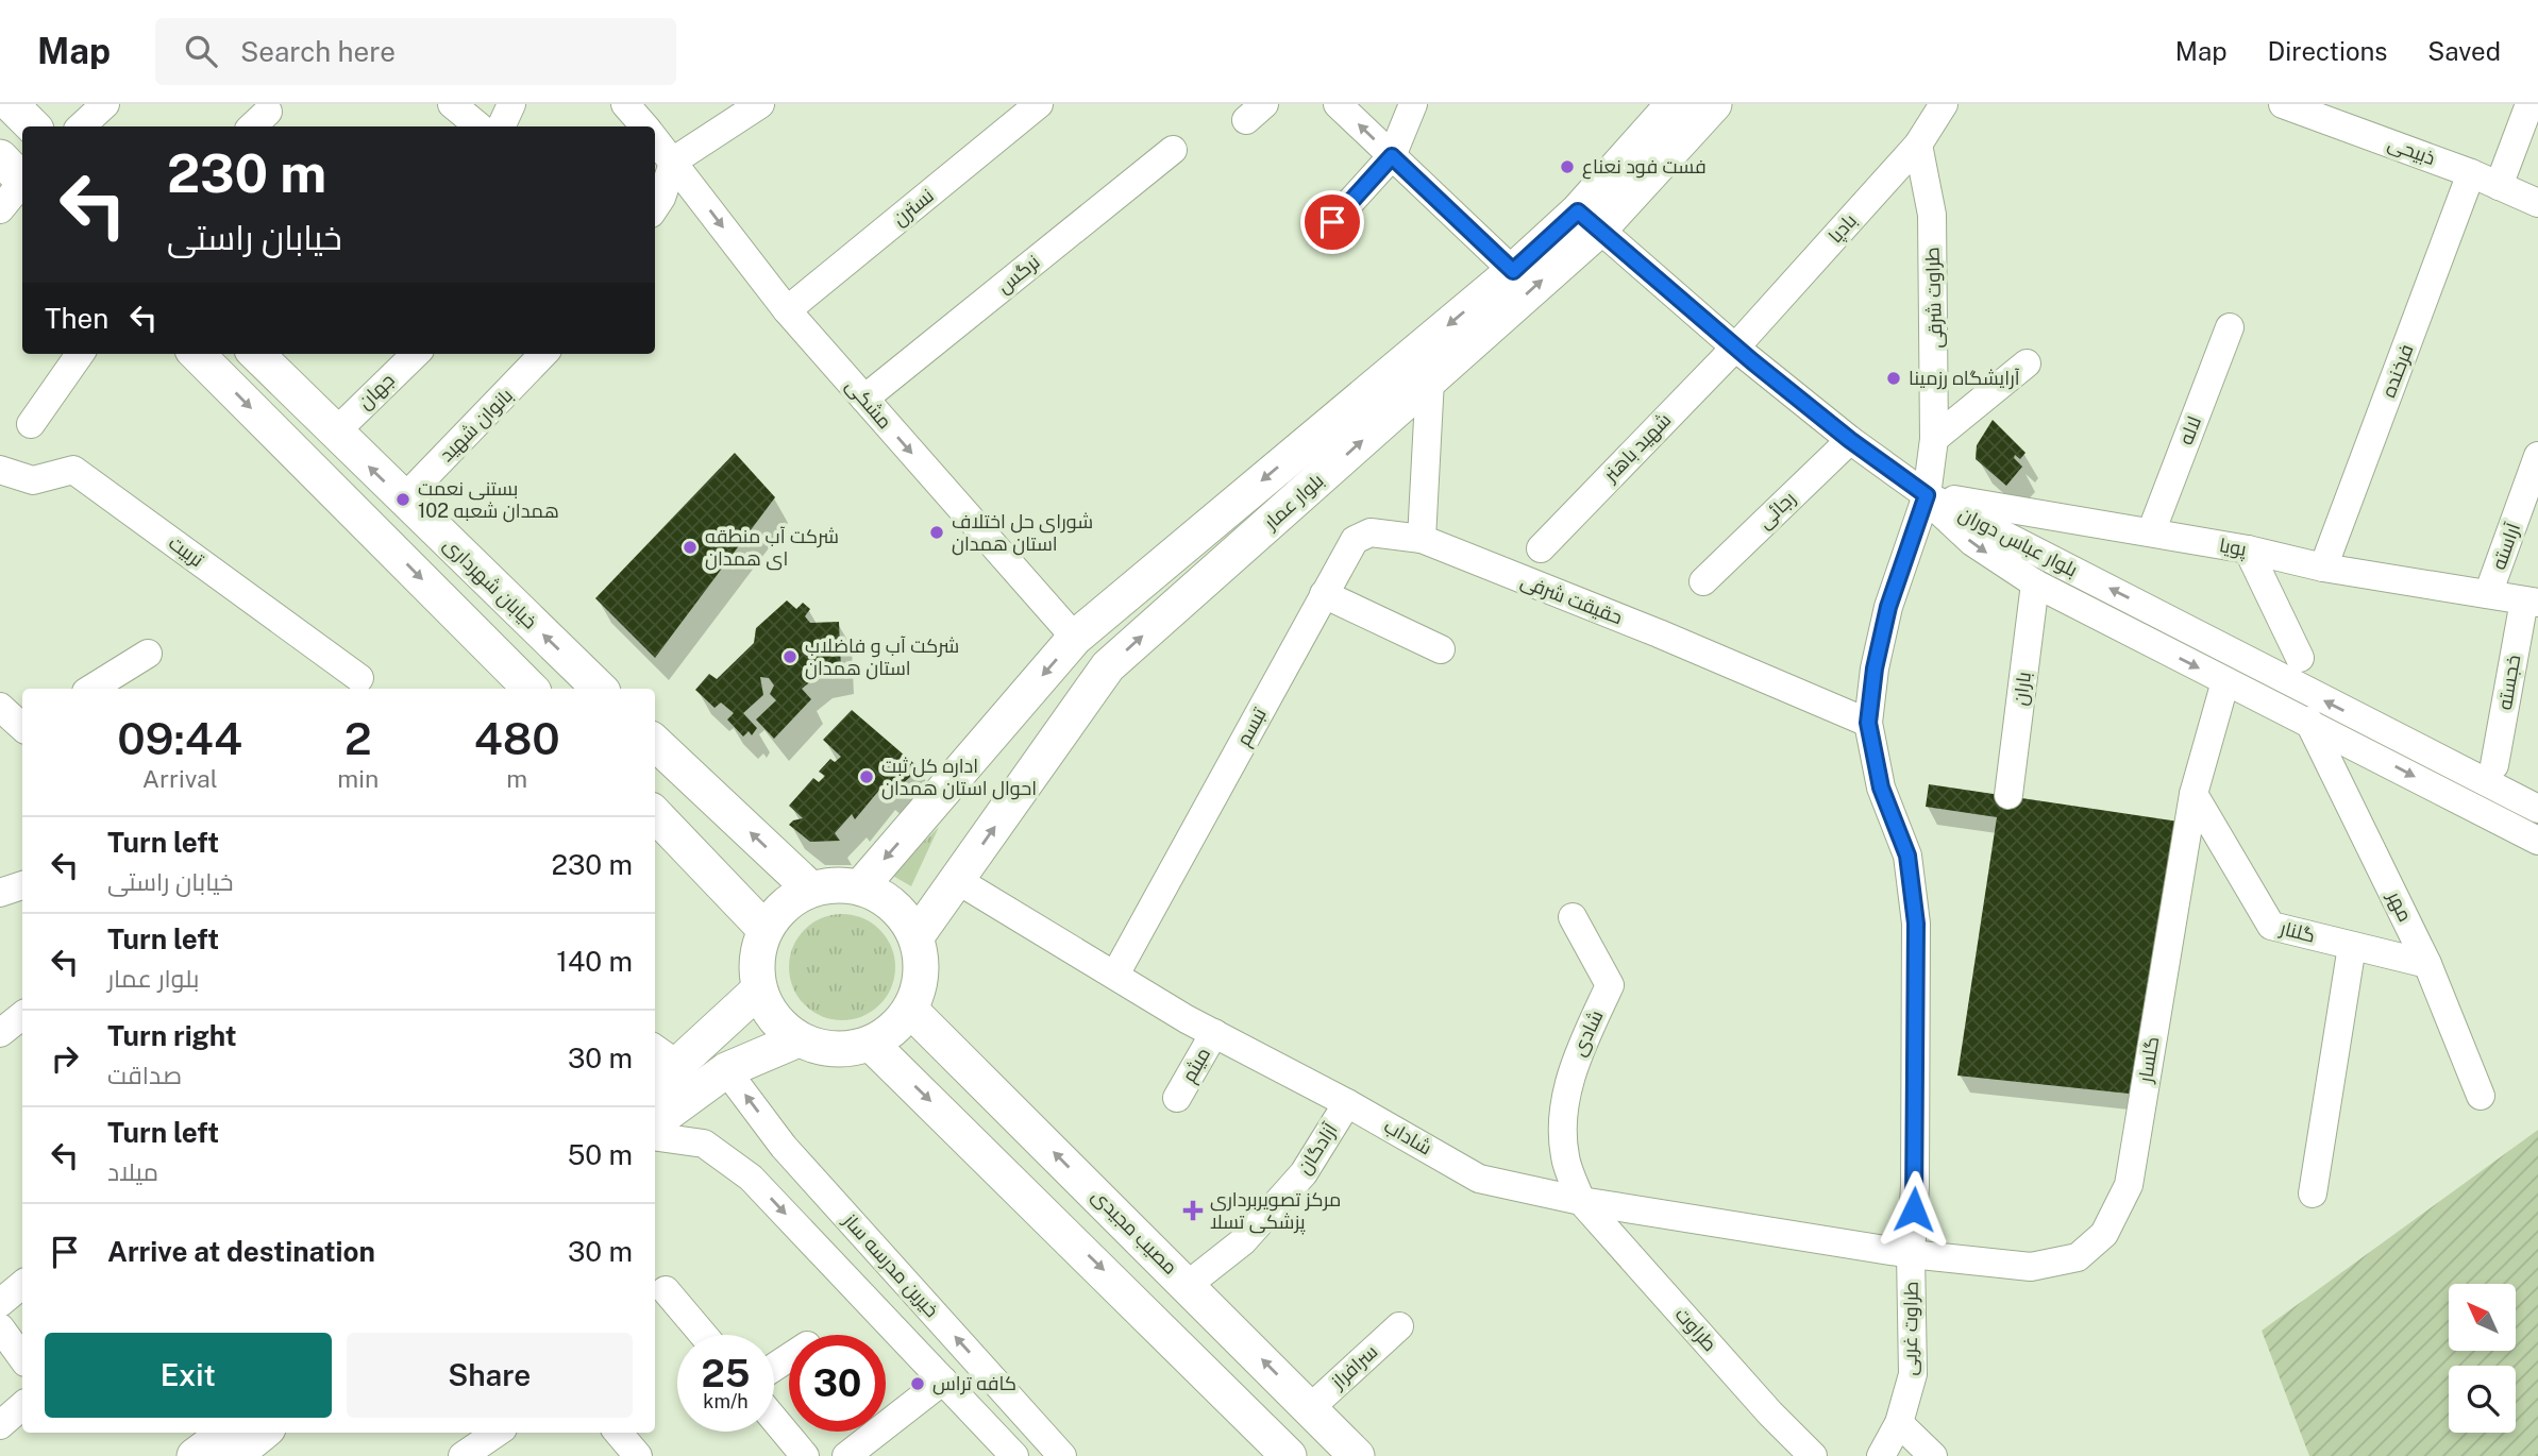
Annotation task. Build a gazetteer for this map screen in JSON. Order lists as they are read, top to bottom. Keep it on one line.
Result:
{"streets":{"main road":["بلوار عمار","خیابان شهرداری","مصیب مجیدی"],"street":["ذبیحی","نسترن","بادپا","نرگس","طراوت شرقی","فرخنده","جهان","مشکی","بانوان شهید","لاله","شهید باهنر","رجائی","بلوار عباس دوران","آراسته","پویا","تربیت","حقیقت شرفی","خجسته","باران","تبسم","مهر","گلنار","شادی","گلسار","میثم","شاداب","آزادگان","خیرین مدرسه ساز","طراوت غربی","طراوت","سرافراز"]},"crossings":[["ذبیحی","فرخنده"],["نسترن","مشکی"],["بادپا","طراوت شرقی"],["بادپا","شهید باهنر"],["نرگس","مشکی"],["طراوت شرقی","بلوار عباس دوران"],["طراوت شرقی","پویا"],["طراوت شرقی","طراوت غربی"],["فرخنده","پویا"],["جهان","خیابان شهرداری"],["مشکی","بلوار عمار"],["بانوان شهید","خیابان شهرداری"],["لاله","پویا"],["بلوار عمار","شاداب"],["بلوار عمار","مصیب مجیدی"],["بلوار عباس دوران","پویا"],["بلوار عباس دوران","باران"],["بلوار عباس دوران","مهر"],["بلوار عباس دوران","گلسار"],["بلوار عباس دوران","طراوت غربی"],["آراسته","پویا"],["پویا","خجسته"],["پویا","طراوت غربی"],["حقیقت شرفی","تبسم"],["حقیقت شرفی","طراوت غربی"],["تبسم","شاداب"],["مهر","گلنار"],["گلنار","گلسار"],["شادی","شاداب"],["شادی","طراوت"],["گلسار","شاداب"],["گلسار","طراوت غربی"],["میثم","شاداب"],["شاداب","آزادگان"],["شاداب","طراوت غربی"],["شاداب","طراوت"],["آزادگان","مصیب مجیدی"],["مصیب مجیدی","سرافراز"]],"one_way":["مشکی"],"places":{"other":["فست فود نعناع","آرایشگاه رزمینا","بستنی نعمت همدان شعبه 102","شوراى حل اختلاف استان همدان","شرکت آب منطقه ای همدان","شرکت آب و فاضلاب استان همدان","اداره کل ثبت احوال استان همدان","کافه تراس"],"health":["مرکز تصویربرداری پزشکی تسلا"]},"north":"top left","page":{"header":"Map","search":"Search here","nav":["Map","Directions","Saved"],"turn":["230 m","خیابان راستی"],"then":"Then","eta":["09:44","Arrival","2","min","480","m"],"list":[{"name":"Turn left","note":"خیابان راستی","value":"230 m"},{"name":"Turn left","note":"بلوار عمار","value":"140 m"},{"name":"Turn right","note":"صداقت","value":"30 m"},{"name":"Turn left","note":"میلاد","value":"50 m"},{"name":"Arrive at destination","value":"30 m"}],"buttons":["Exit","Share"],"speed":"25 km/h","limit":"30"}}
